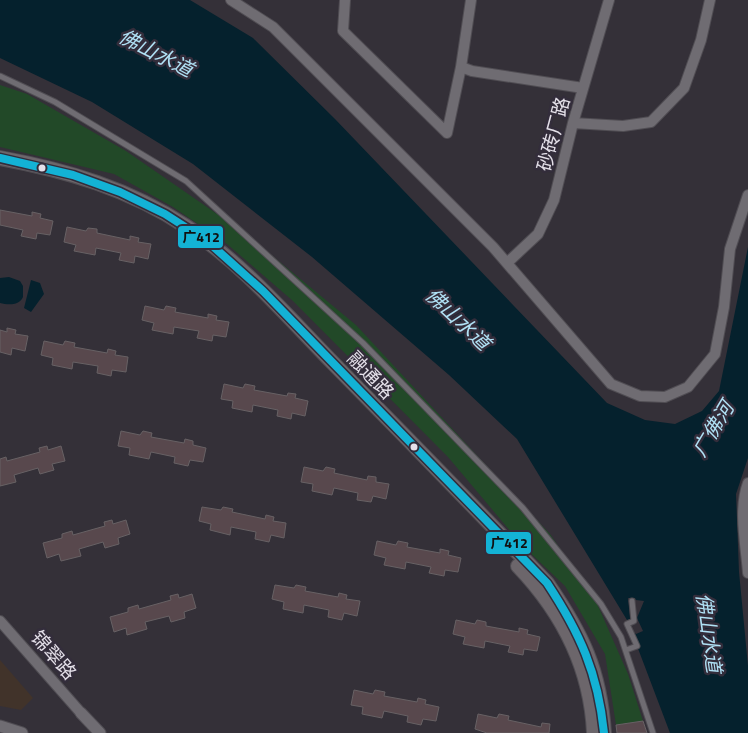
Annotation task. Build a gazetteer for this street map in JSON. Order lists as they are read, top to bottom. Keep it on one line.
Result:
{"streets":{"main road":["融通路"],"street":["砂砖厂路","锦翠路"]},"water":["佛山水道","广佛河"],"lines":["transit line 广412"]}
